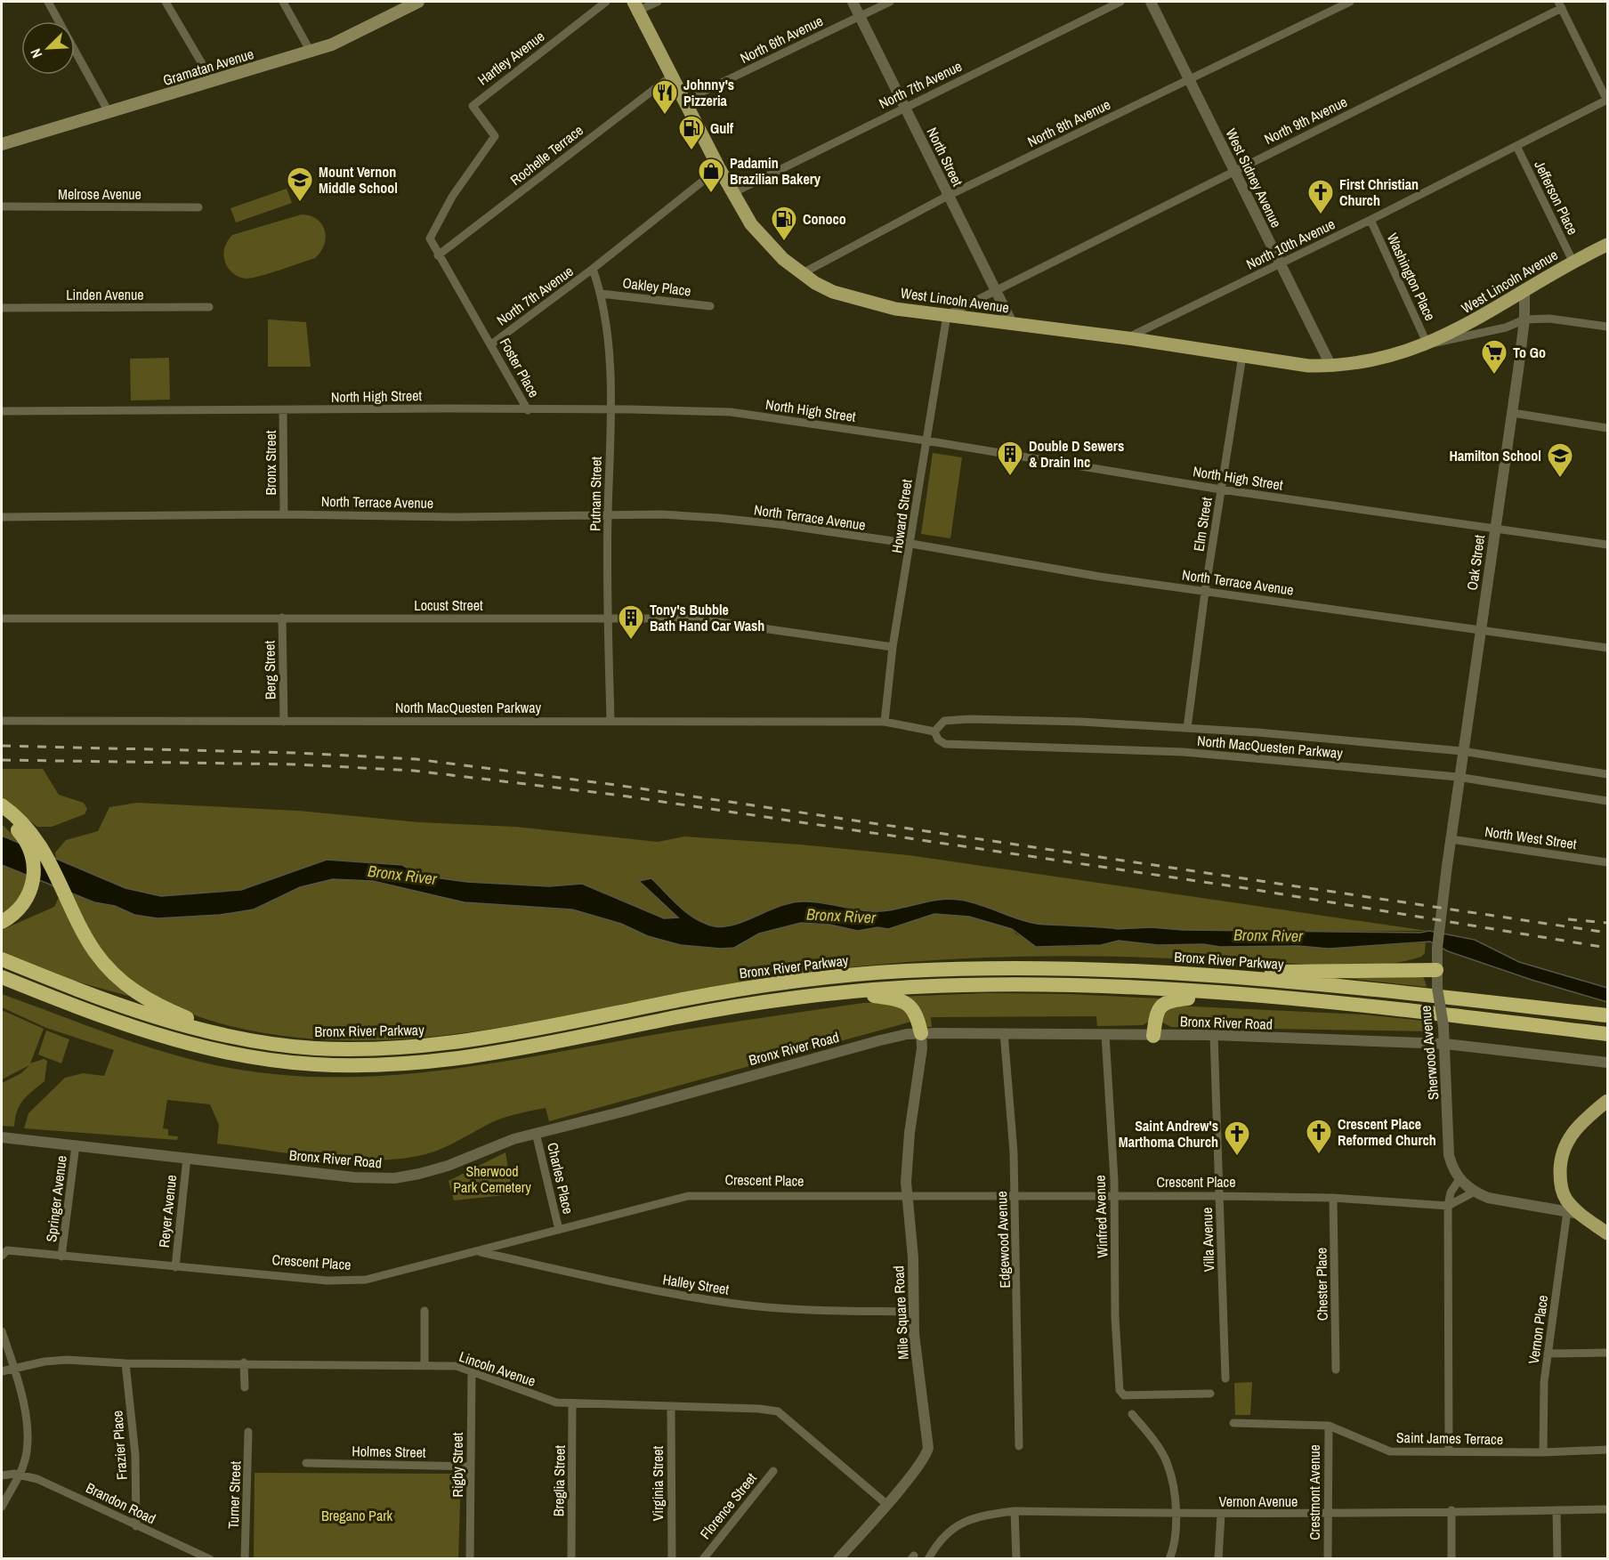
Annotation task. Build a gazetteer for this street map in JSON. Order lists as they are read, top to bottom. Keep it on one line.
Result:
{"streets":{"highway":["Bronx River Parkway"],"main road":["Gramatan Avenue","West Lincoln Avenue"],"street":["North 6th Avenue","Hartley Avenue","North 7th Avenue","North 9th Avenue","North 8th Avenue","Rochelle Terrace","North Street","West Sidney Avenue","Melrose Avenue","Jefferson Place","North 10th Avenue","Washington Place","Oakley Place","Linden Avenue","Foster Place","North High Street","Bronx Street","Putnam Street","North Terrace Avenue","Howard Street","Elm Street","Oak Street","Locust Street","Berg Street","North MacQuesten Parkway","North West Street","Bronx River Road","Sherwood Avenue","Charles Place","Crescent Place","Springer Avenue","Reyer Avenue","Winfred Avenue","Edgewood Avenue","Villa Avenue","Halley Street","Chester Place","Mile Square Road","Vernon Place","Lincoln Avenue","Saint James Terrace","Frazier Place","Holmes Street","Rigby Street","Breglia Street","Virginia Street","Crestmont Avenue","Turner Street","Vernon Avenue","Brandon Road","Florence Street"]},"crossings":[["North 6th Avenue","North Street"],["North 6th Avenue","West Lincoln Avenue"],["Hartley Avenue","Rochelle Terrace"],["Hartley Avenue","Foster Place"],["North 7th Avenue","North Street"],["North 7th Avenue","West Lincoln Avenue"],["North 7th Avenue","Foster Place"],["North 7th Avenue","Putnam Street"],["North 9th Avenue","North Street"],["North 9th Avenue","West Sidney Avenue"],["North 9th Avenue","West Lincoln Avenue"],["North 9th Avenue","Howard Street"],["North 8th Avenue","North Street"],["North 8th Avenue","West Sidney Avenue"],["North 8th Avenue","West Lincoln Avenue"],["Rochelle Terrace","West Lincoln Avenue"],["Rochelle Terrace","Foster Place"],["North Street","West Lincoln Avenue"],["West Sidney Avenue","North 10th Avenue"],["West Sidney Avenue","West Lincoln Avenue"],["Jefferson Place","North 10th Avenue"],["Jefferson Place","West Lincoln Avenue"],["North 10th Avenue","Washington Place"],["North 10th Avenue","West Lincoln Avenue"],["Washington Place","West Lincoln Avenue"],["West Lincoln Avenue","Howard Street"],["West Lincoln Avenue","Elm Street"],["West Lincoln Avenue","Oak Street"],["Oakley Place","Putnam Street"],["Foster Place","North High Street"],["North High Street","Bronx Street"],["North High Street","Putnam Street"],["North High Street","Howard Street"],["North High Street","Elm Street"],["North High Street","Oak Street"],["Bronx Street","North Terrace Avenue"],["Putnam Street","North Terrace Avenue"],["Putnam Street","Locust Street"],["Putnam Street","North MacQuesten Parkway"],["North Terrace Avenue","Howard Street"],["North Terrace Avenue","Elm Street"],["North Terrace Avenue","Oak Street"],["Howard Street","Locust Street"],["Howard Street","North MacQuesten Parkway"],["Elm Street","North MacQuesten Parkway"],["Oak Street","North MacQuesten Parkway"],["Oak Street","North West Street"],["Oak Street","Sherwood Avenue"],["Locust Street","Berg Street"],["Berg Street","North MacQuesten Parkway"],["North West Street","Sherwood Avenue"],["Bronx River Road","Sherwood Avenue"],["Bronx River Road","Charles Place"],["Bronx River Road","Springer Avenue"],["Bronx River Road","Reyer Avenue"],["Bronx River Road","Winfred Avenue"],["Bronx River Road","Edgewood Avenue"],["Bronx River Road","Villa Avenue"],["Bronx River Road","Mile Square Road"],["Charles Place","Crescent Place"],["Crescent Place","Springer Avenue"],["Crescent Place","Reyer Avenue"],["Crescent Place","Winfred Avenue"],["Crescent Place","Edgewood Avenue"],["Crescent Place","Villa Avenue"],["Crescent Place","Halley Street"],["Crescent Place","Chester Place"],["Crescent Place","Mile Square Road"],["Halley Street","Mile Square Road"],["Mile Square Road","Lincoln Avenue"],["Vernon Place","Saint James Terrace"],["Lincoln Avenue","Frazier Place"],["Lincoln Avenue","Rigby Street"],["Lincoln Avenue","Breglia Street"],["Lincoln Avenue","Virginia Street"],["Saint James Terrace","Crestmont Avenue"],["Frazier Place","Brandon Road"],["Holmes Street","Rigby Street"],["Crestmont Avenue","Vernon Avenue"]],"water":["Bronx River"],"parks":["Sherwood Park Cemetery","Bregano Park"],"places":{"restaurant":["Johnny's Pizzeria"],"fuel station":["Gulf","Conoco"],"shop":["Padamin Brazilian Bakery"],"school or university":["Mount Vernon Middle School","Hamilton School"],"church":["First Christian Church","Crescent Place Reformed Church","Saint Andrew's Marthoma Church"],"supermarket":["To Go"],"building":["Double D Sewers & Drain Inc","Tony's Bubble Bath Hand Car Wash"]},"north":"bottom left"}
